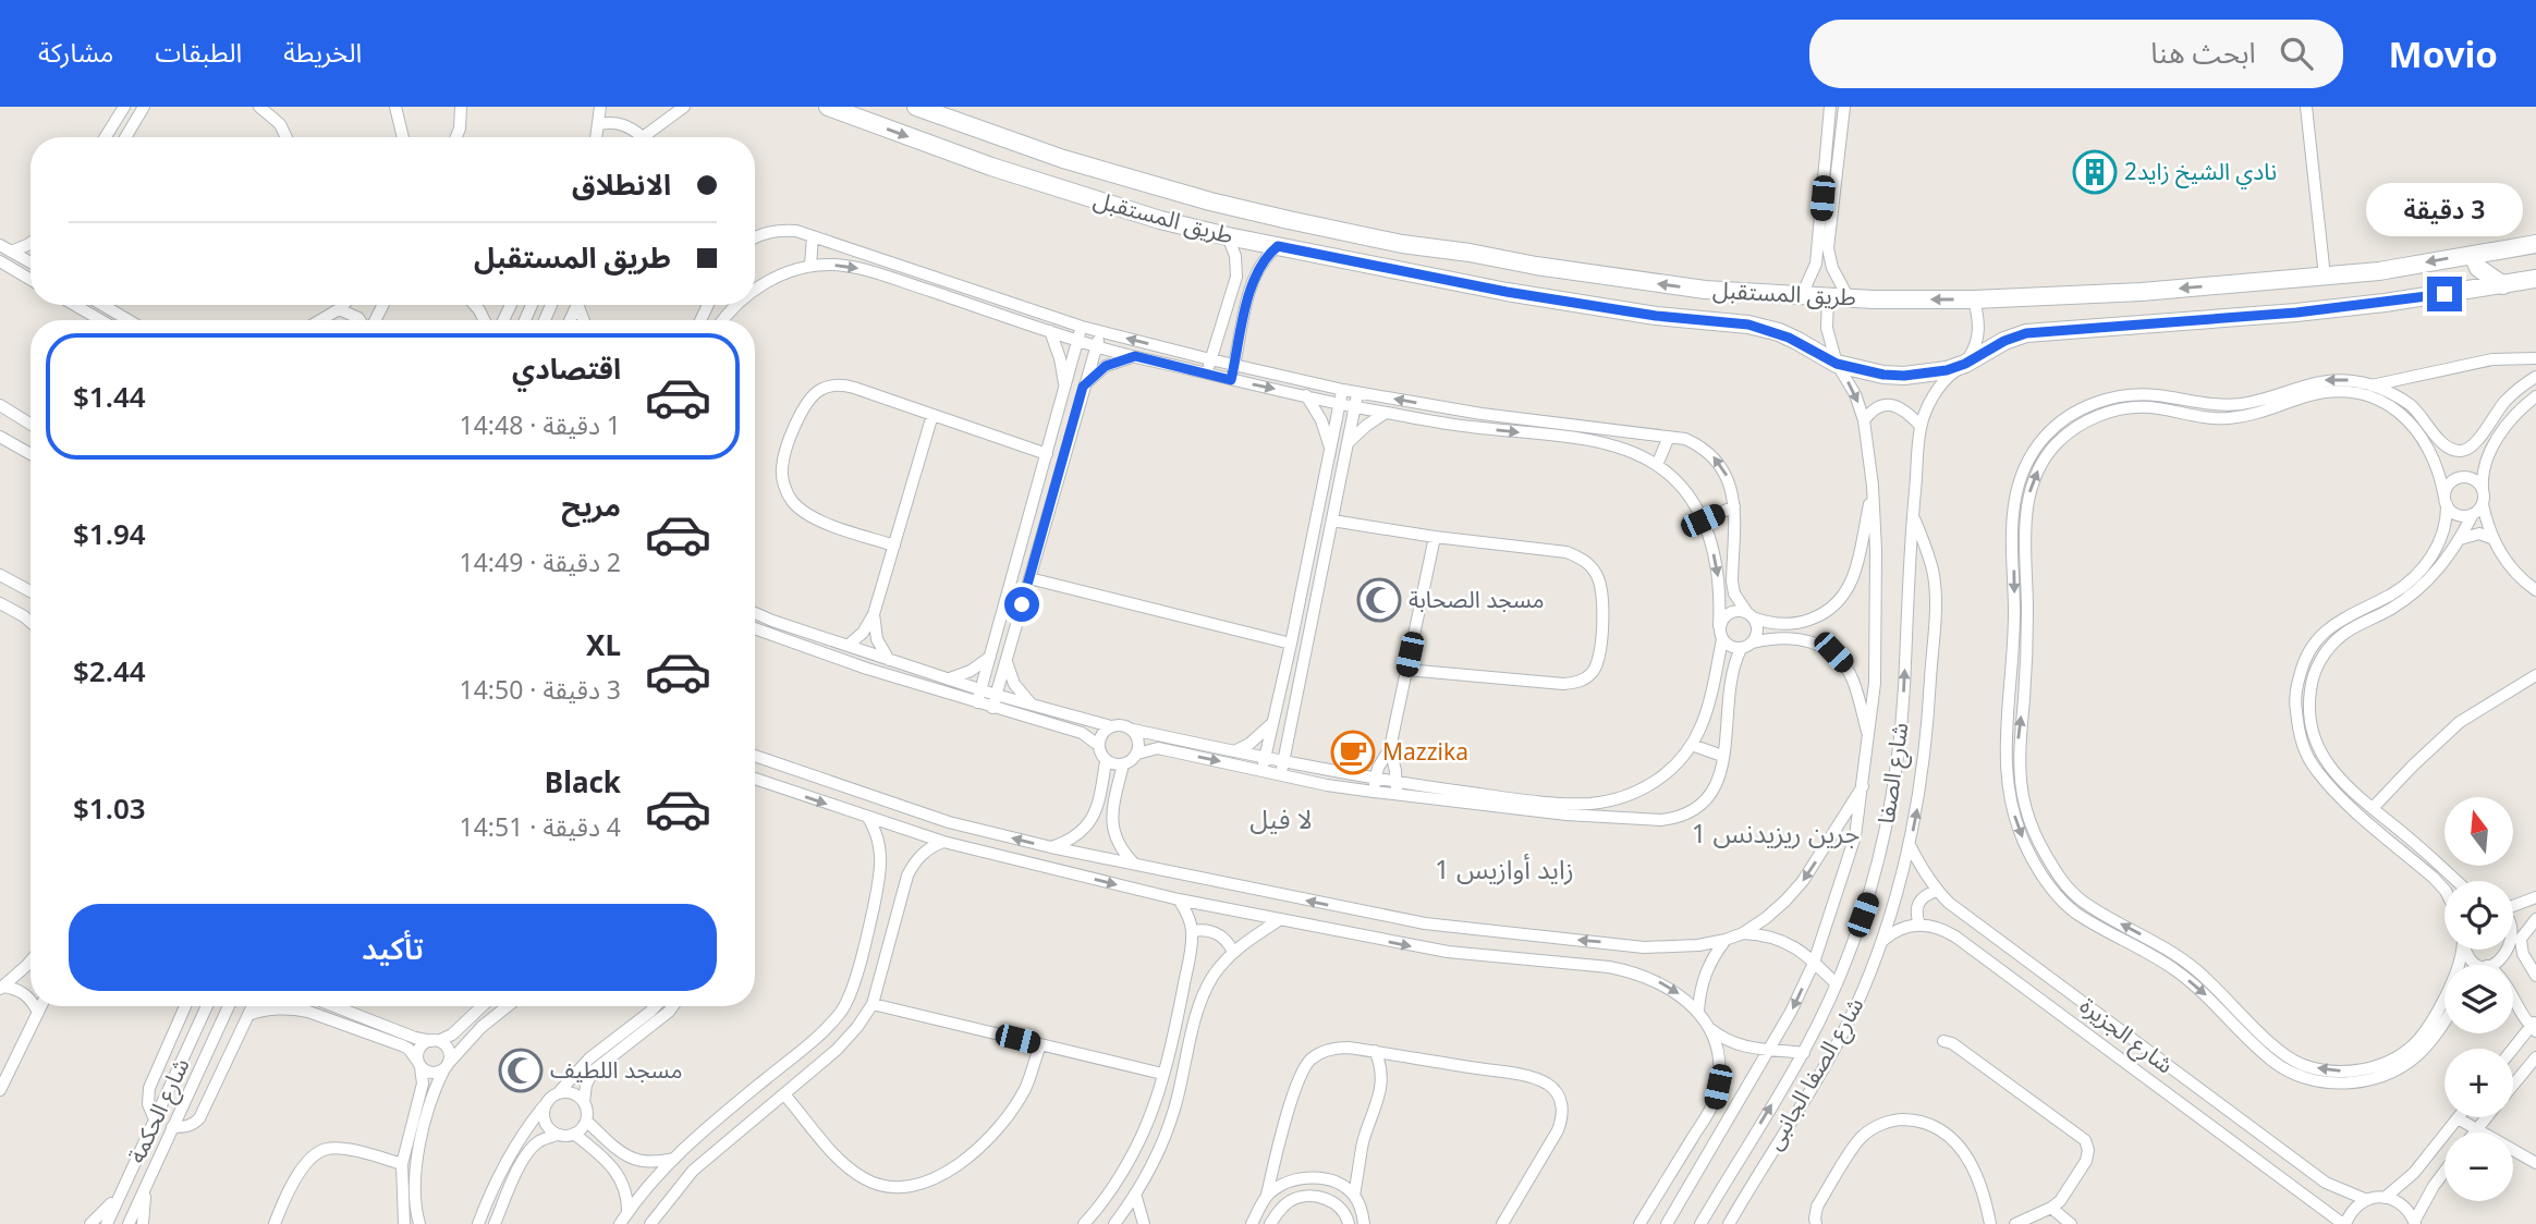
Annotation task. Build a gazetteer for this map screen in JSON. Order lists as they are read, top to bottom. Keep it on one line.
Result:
{"streets":{"main road":["طريق المستقبل"],"street":["شارع الصفا","شارع الجزيرة","شارع الصفا الجانبى","شارع الحكمة"]},"crossings":[["طريق المستقبل","شارع الصفا"],["شارع الصفا","شارع الصفا الجانبى"],["شارع الجزيرة","شارع الصفا الجانبى"]],"districts":["لا فيل","جرين ريزيدنس 1","زايد أوازيس 1"],"places":{"building":["نادي الشيخ زايد2"],"mosque":["مسجد الصحابة","مسجد اللطيف"],"cafe":["Mazzika"]},"north":"top","page":{"header":"Movio","search":"ابحث هنا","nav":["الخريطة","الطبقات","مشاركة"],"banner":["الانطلاق","طريق المستقبل"],"bubble":"3 دقيقة","list":[{"name":"اقتصادي","note":"1 دقيقة · 14:48","value":"$1.44"},{"name":"مريح","note":"2 دقيقة · 14:49","value":"$1.94"},{"name":"XL","note":"3 دقيقة · 14:50","value":"$2.44"},{"name":"Black","note":"4 دقيقة · 14:51","value":"$1.03"}],"map_buttons":["+","−"],"buttons":"تأكيد"}}
